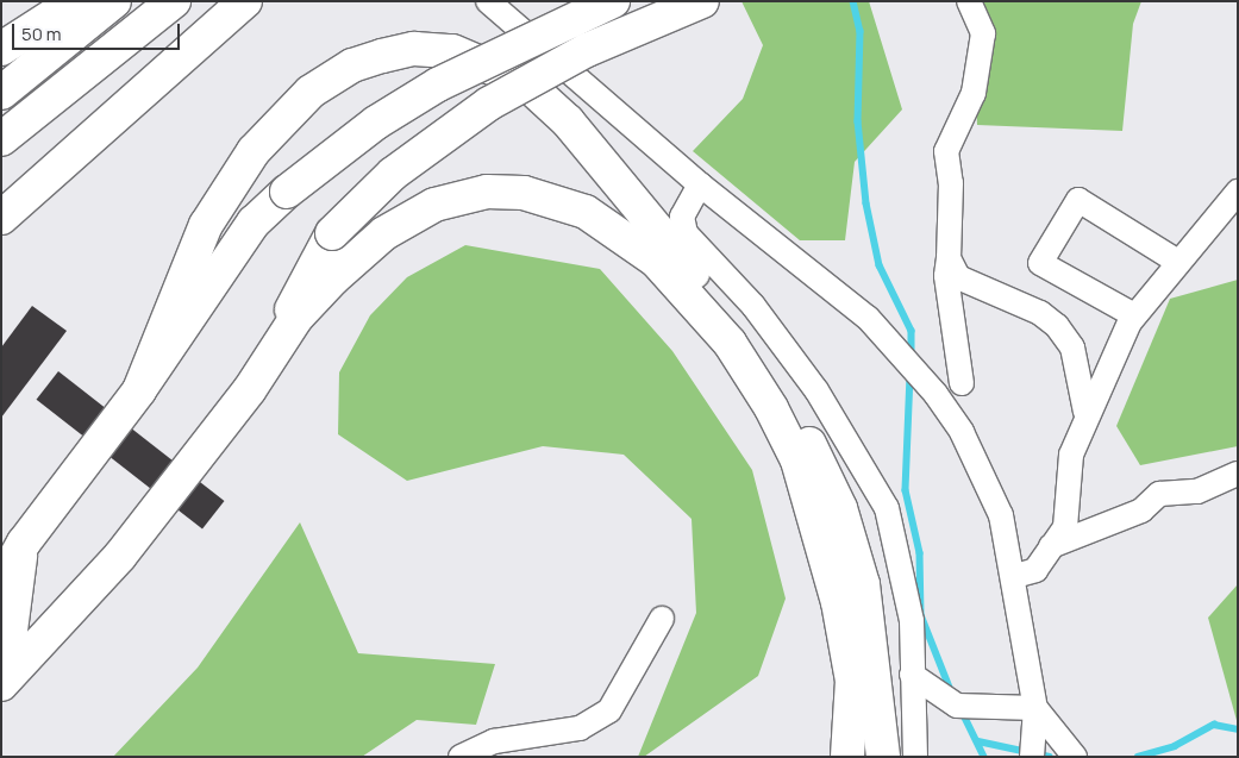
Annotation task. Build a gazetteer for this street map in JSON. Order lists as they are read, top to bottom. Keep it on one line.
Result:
{"scale_bar":"50 m"}
